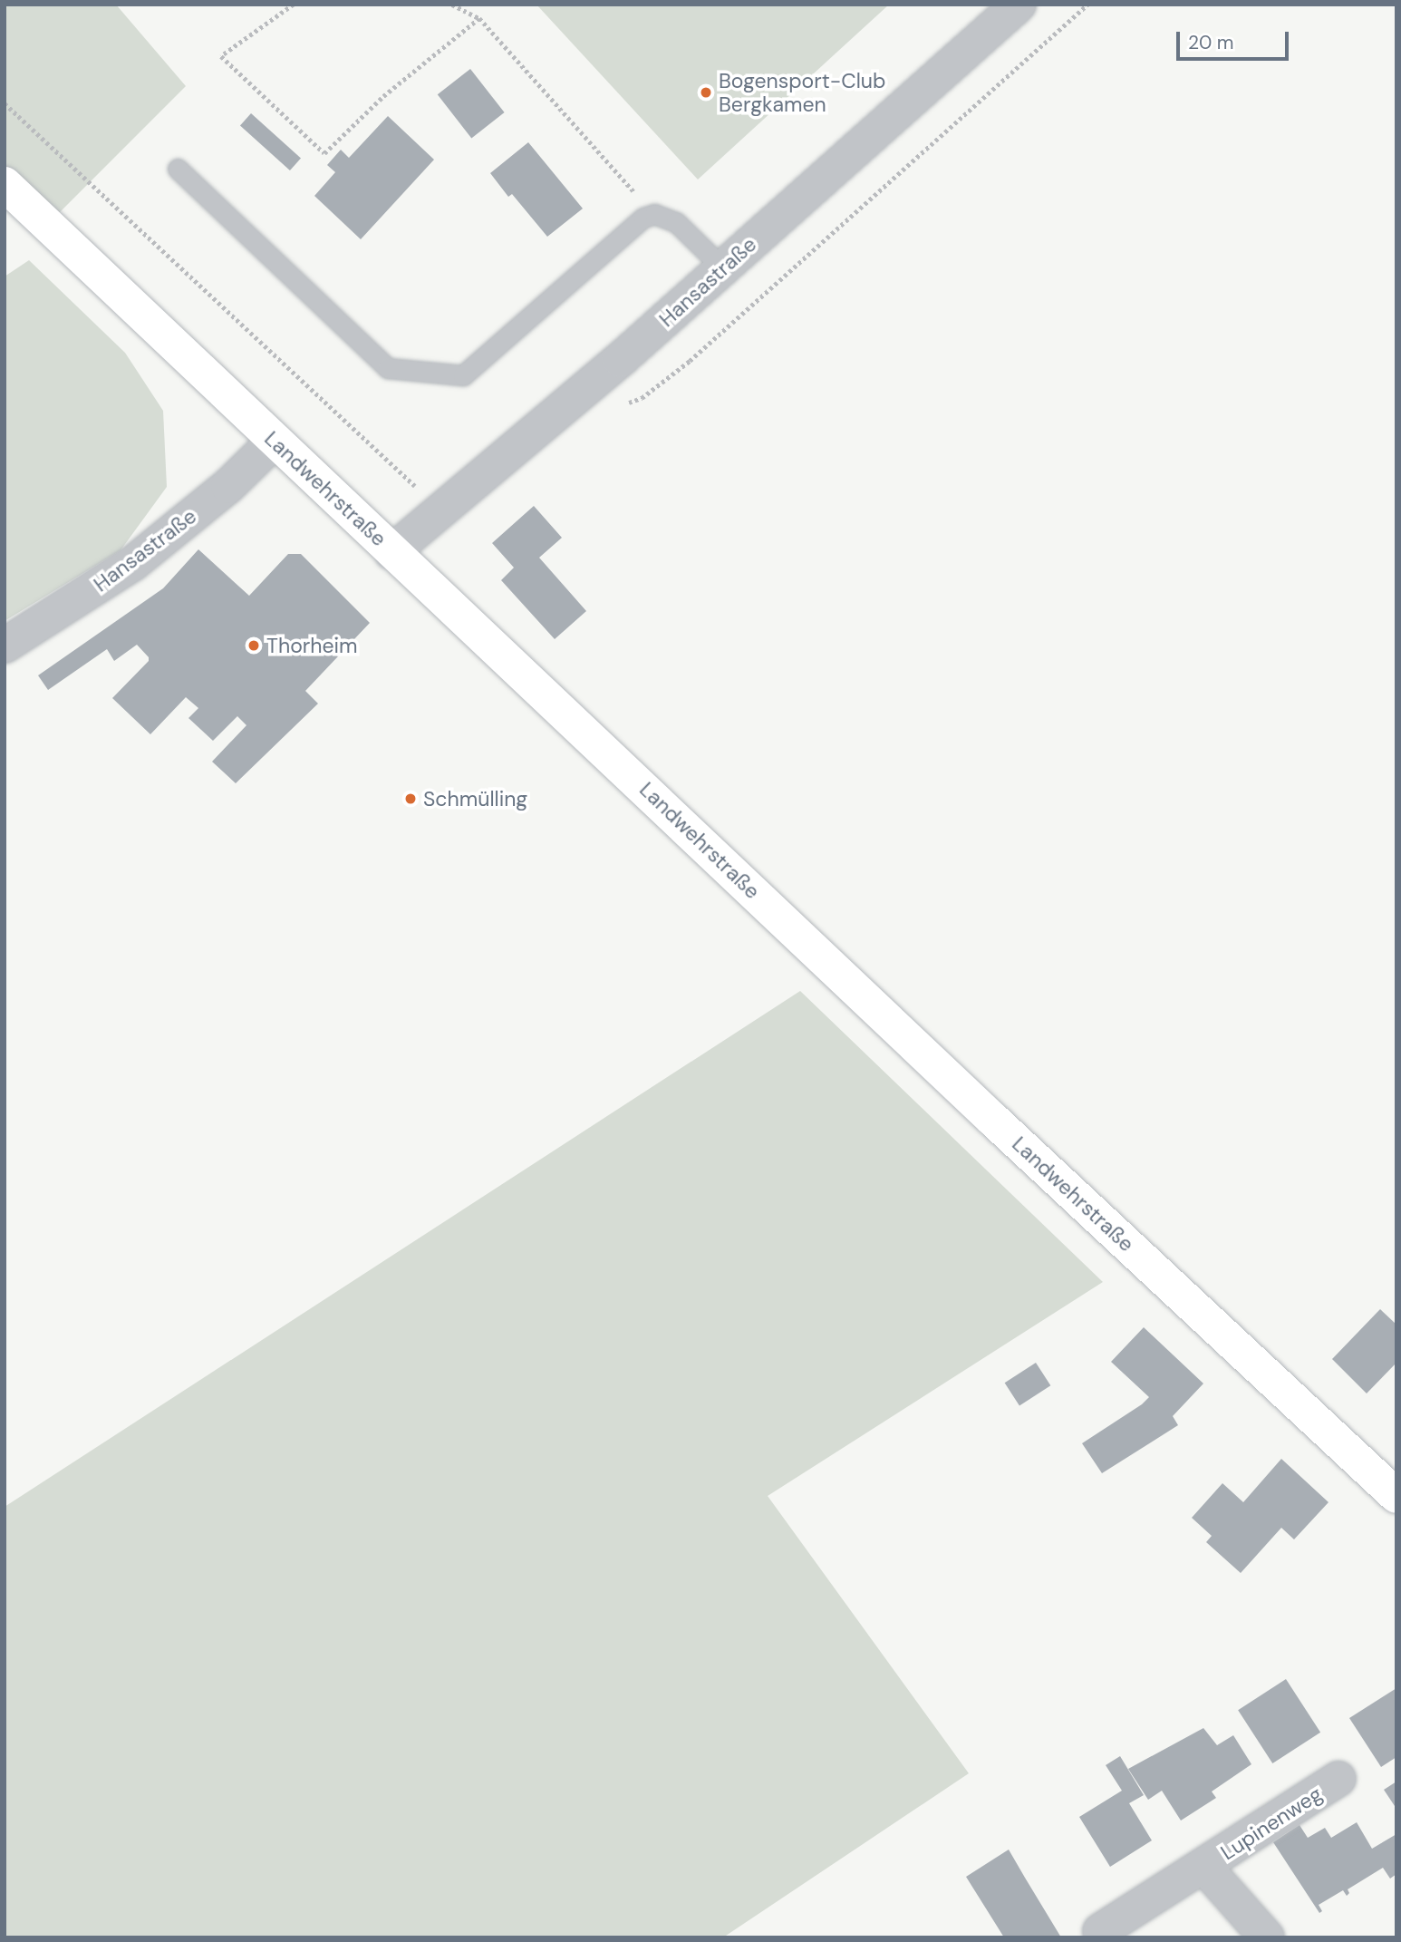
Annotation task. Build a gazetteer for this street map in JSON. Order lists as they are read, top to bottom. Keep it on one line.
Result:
{"streets":{"main road":["Landwehrstraße"],"street":["Hansastraße","Lupinenweg"]},"crossings":[["Hansastraße","Landwehrstraße"]],"places":["Bogensport-Club Bergkamen","Thorheim","Schmülling"],"scale_bar":"20 m"}
